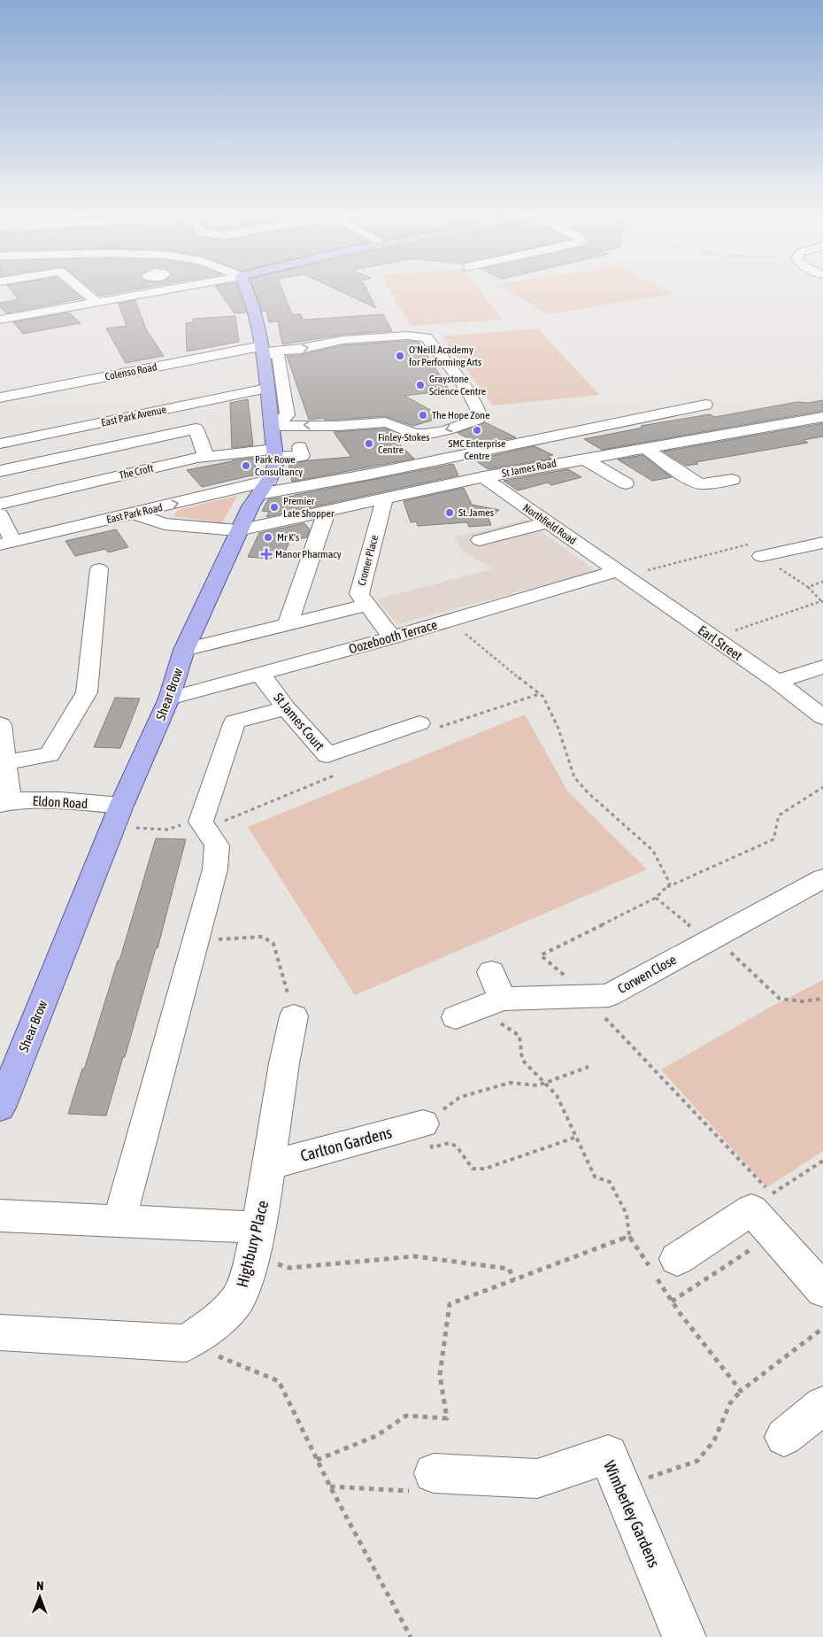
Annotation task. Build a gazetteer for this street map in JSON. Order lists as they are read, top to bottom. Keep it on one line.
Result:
{"streets":{"main road":["Shear Brow"],"street":["Colenso Road","East Park Avenue","St James Road","The Croft","East Park Road","Northfield Road","Cromer Place","Oozebooth Terrace","Earl Street","St James Court","Eldon Road","Corwen Close","Carlton Gardens","Highbury Place","Wimberley Gardens"]},"crossings":[["Colenso Road","Shear Brow"],["East Park Avenue","Shear Brow"],["St James Road","East Park Road"],["St James Road","Northfield Road"],["St James Road","Cromer Place"],["St James Road","Shear Brow"],["The Croft","Shear Brow"],["East Park Road","Northfield Road"],["East Park Road","Shear Brow"],["Northfield Road","Oozebooth Terrace"],["Northfield Road","Earl Street"],["Cromer Place","Oozebooth Terrace"],["Oozebooth Terrace","Earl Street"],["Oozebooth Terrace","Shear Brow"],["Oozebooth Terrace","St James Court"],["Shear Brow","Eldon Road"],["Carlton Gardens","Highbury Place"]],"places":{"other":["O'Neill Academy for Performing Arts","Graystone Science Centre","The Hope Zone","SMC Enterprise Centre","Finley-Stokes Centre","Park Rowe Consultancy","Premier Late Shopper","St. James","Mr K's"],"health":["Manor Pharmacy"]},"north":"top"}
